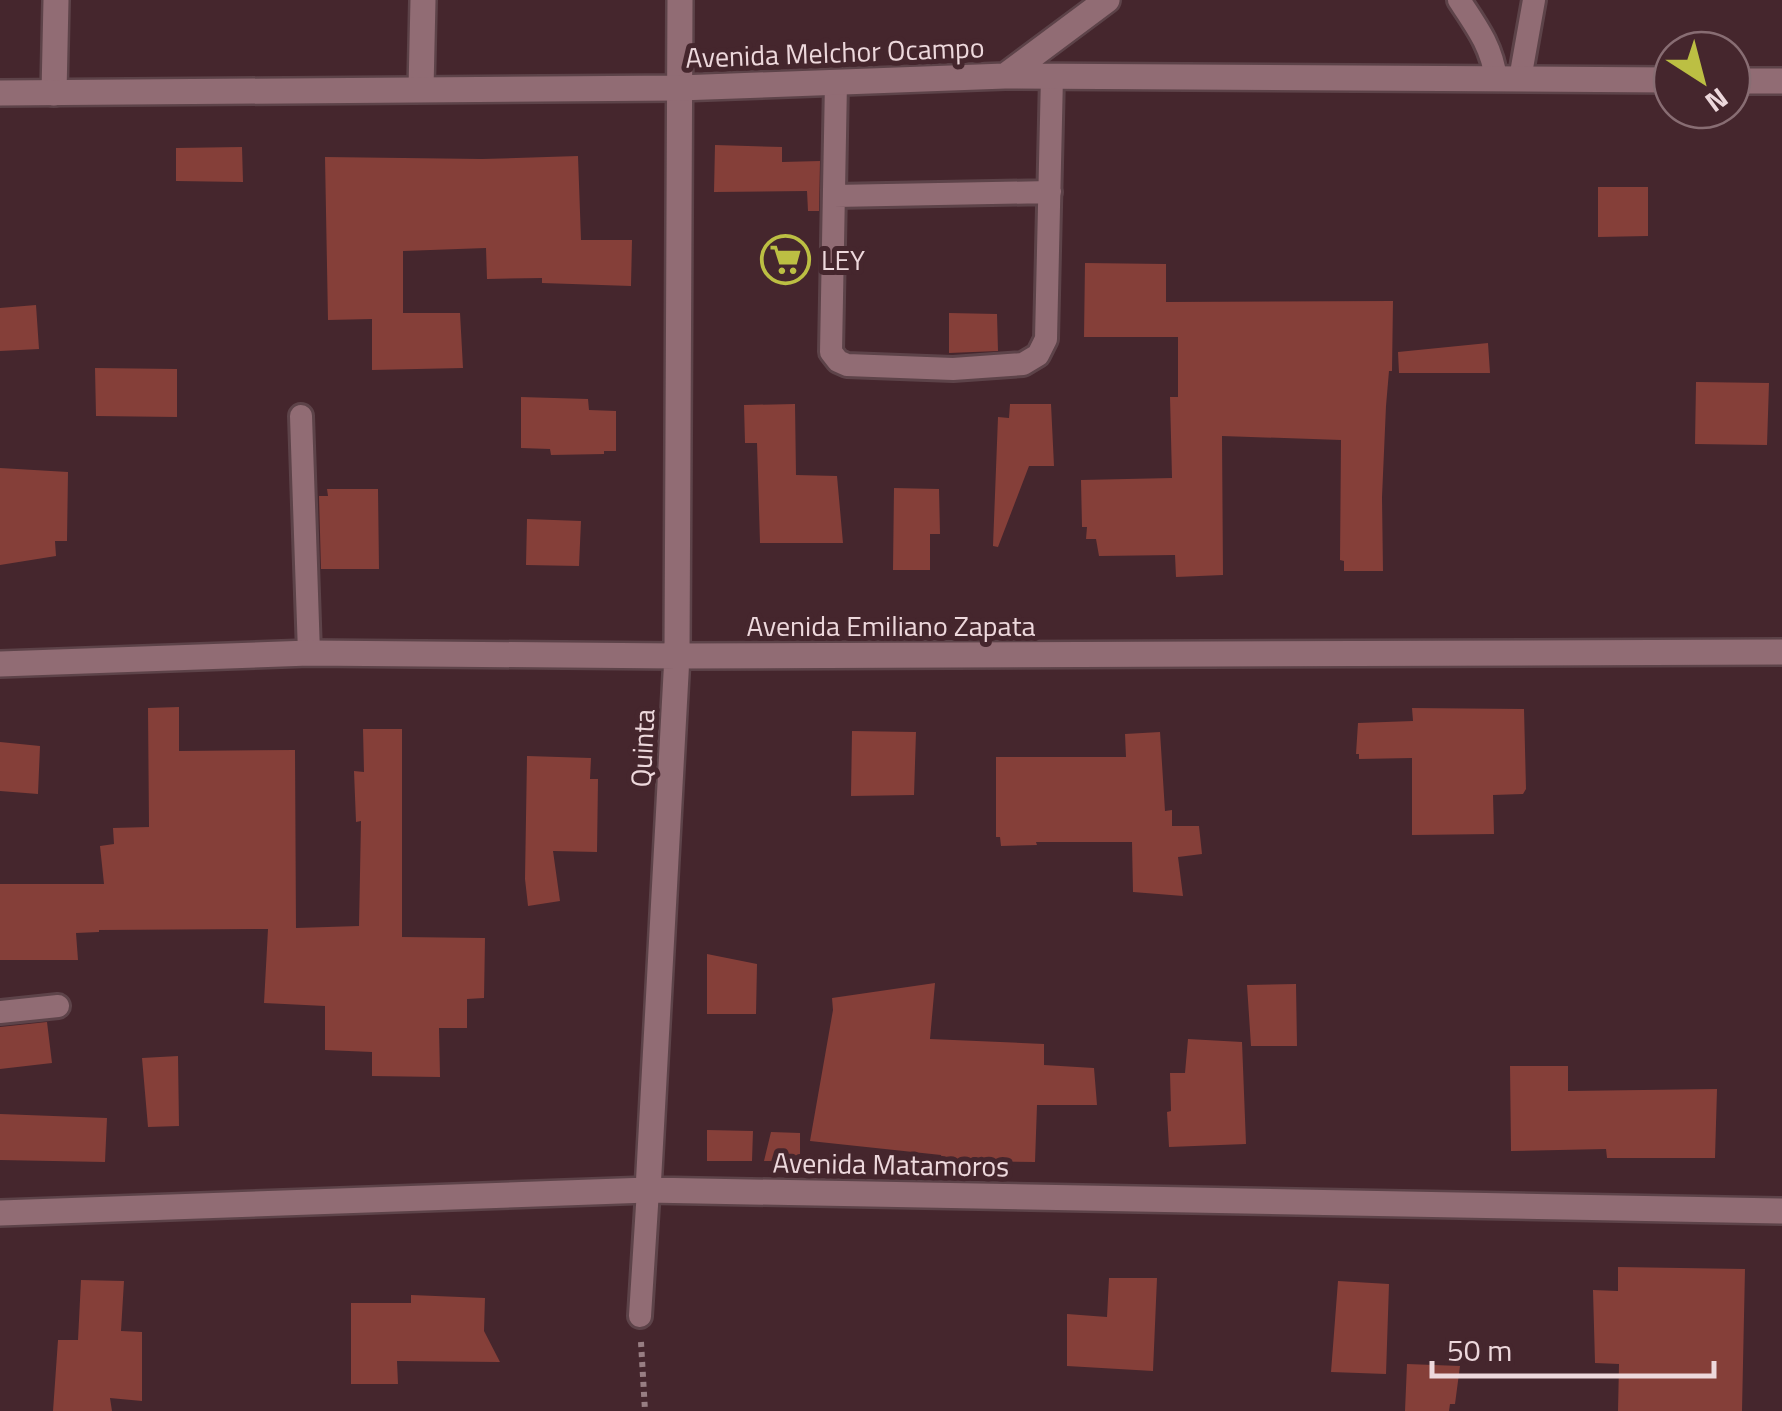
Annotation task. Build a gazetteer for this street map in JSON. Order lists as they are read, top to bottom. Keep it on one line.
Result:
{"streets":{"street":["Avenida Melchor Ocampo","Avenida Emiliano Zapata","Quinta","Avenida Matamoros"]},"crossings":[["Avenida Melchor Ocampo","Quinta"],["Avenida Emiliano Zapata","Quinta"],["Quinta","Avenida Matamoros"]],"places":{"supermarket":["LEY"]},"scale_bar":"50 m","north":"bottom right"}
